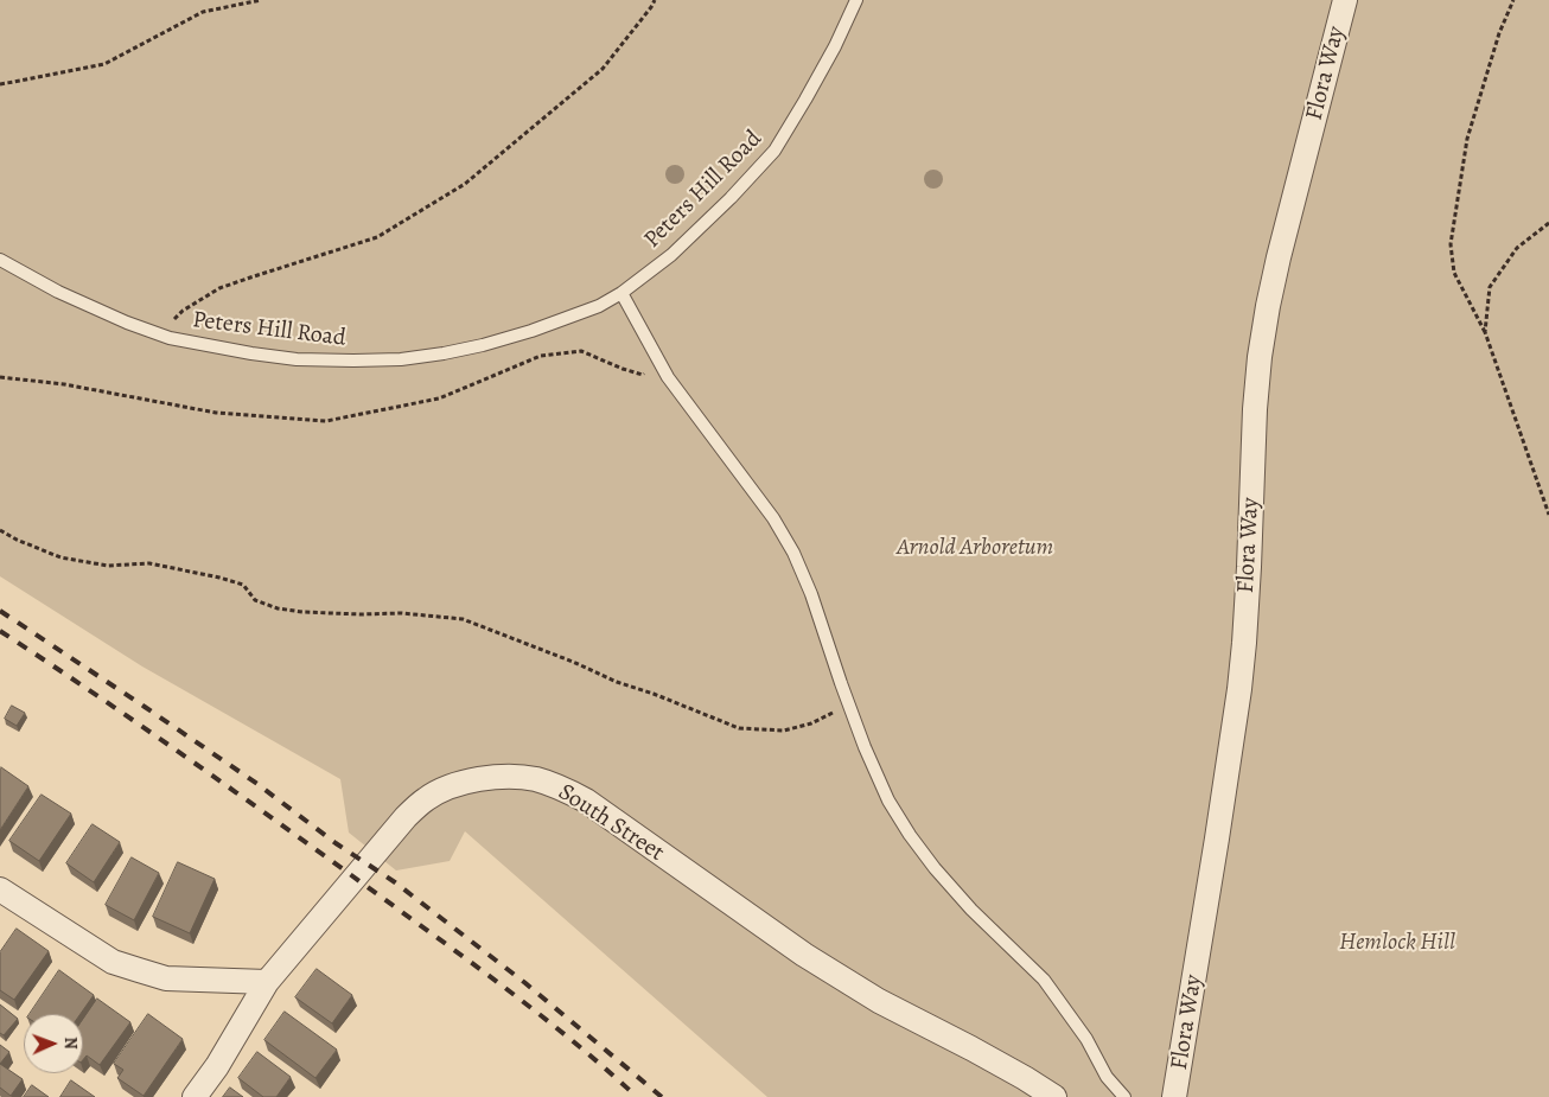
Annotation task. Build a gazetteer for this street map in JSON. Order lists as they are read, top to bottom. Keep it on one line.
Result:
{"streets":{"street":["Flora Way","South Street"],"lane":["Peters Hill Road"]},"parks":["Arnold Arboretum","Hemlock Hill"],"north":"right"}
